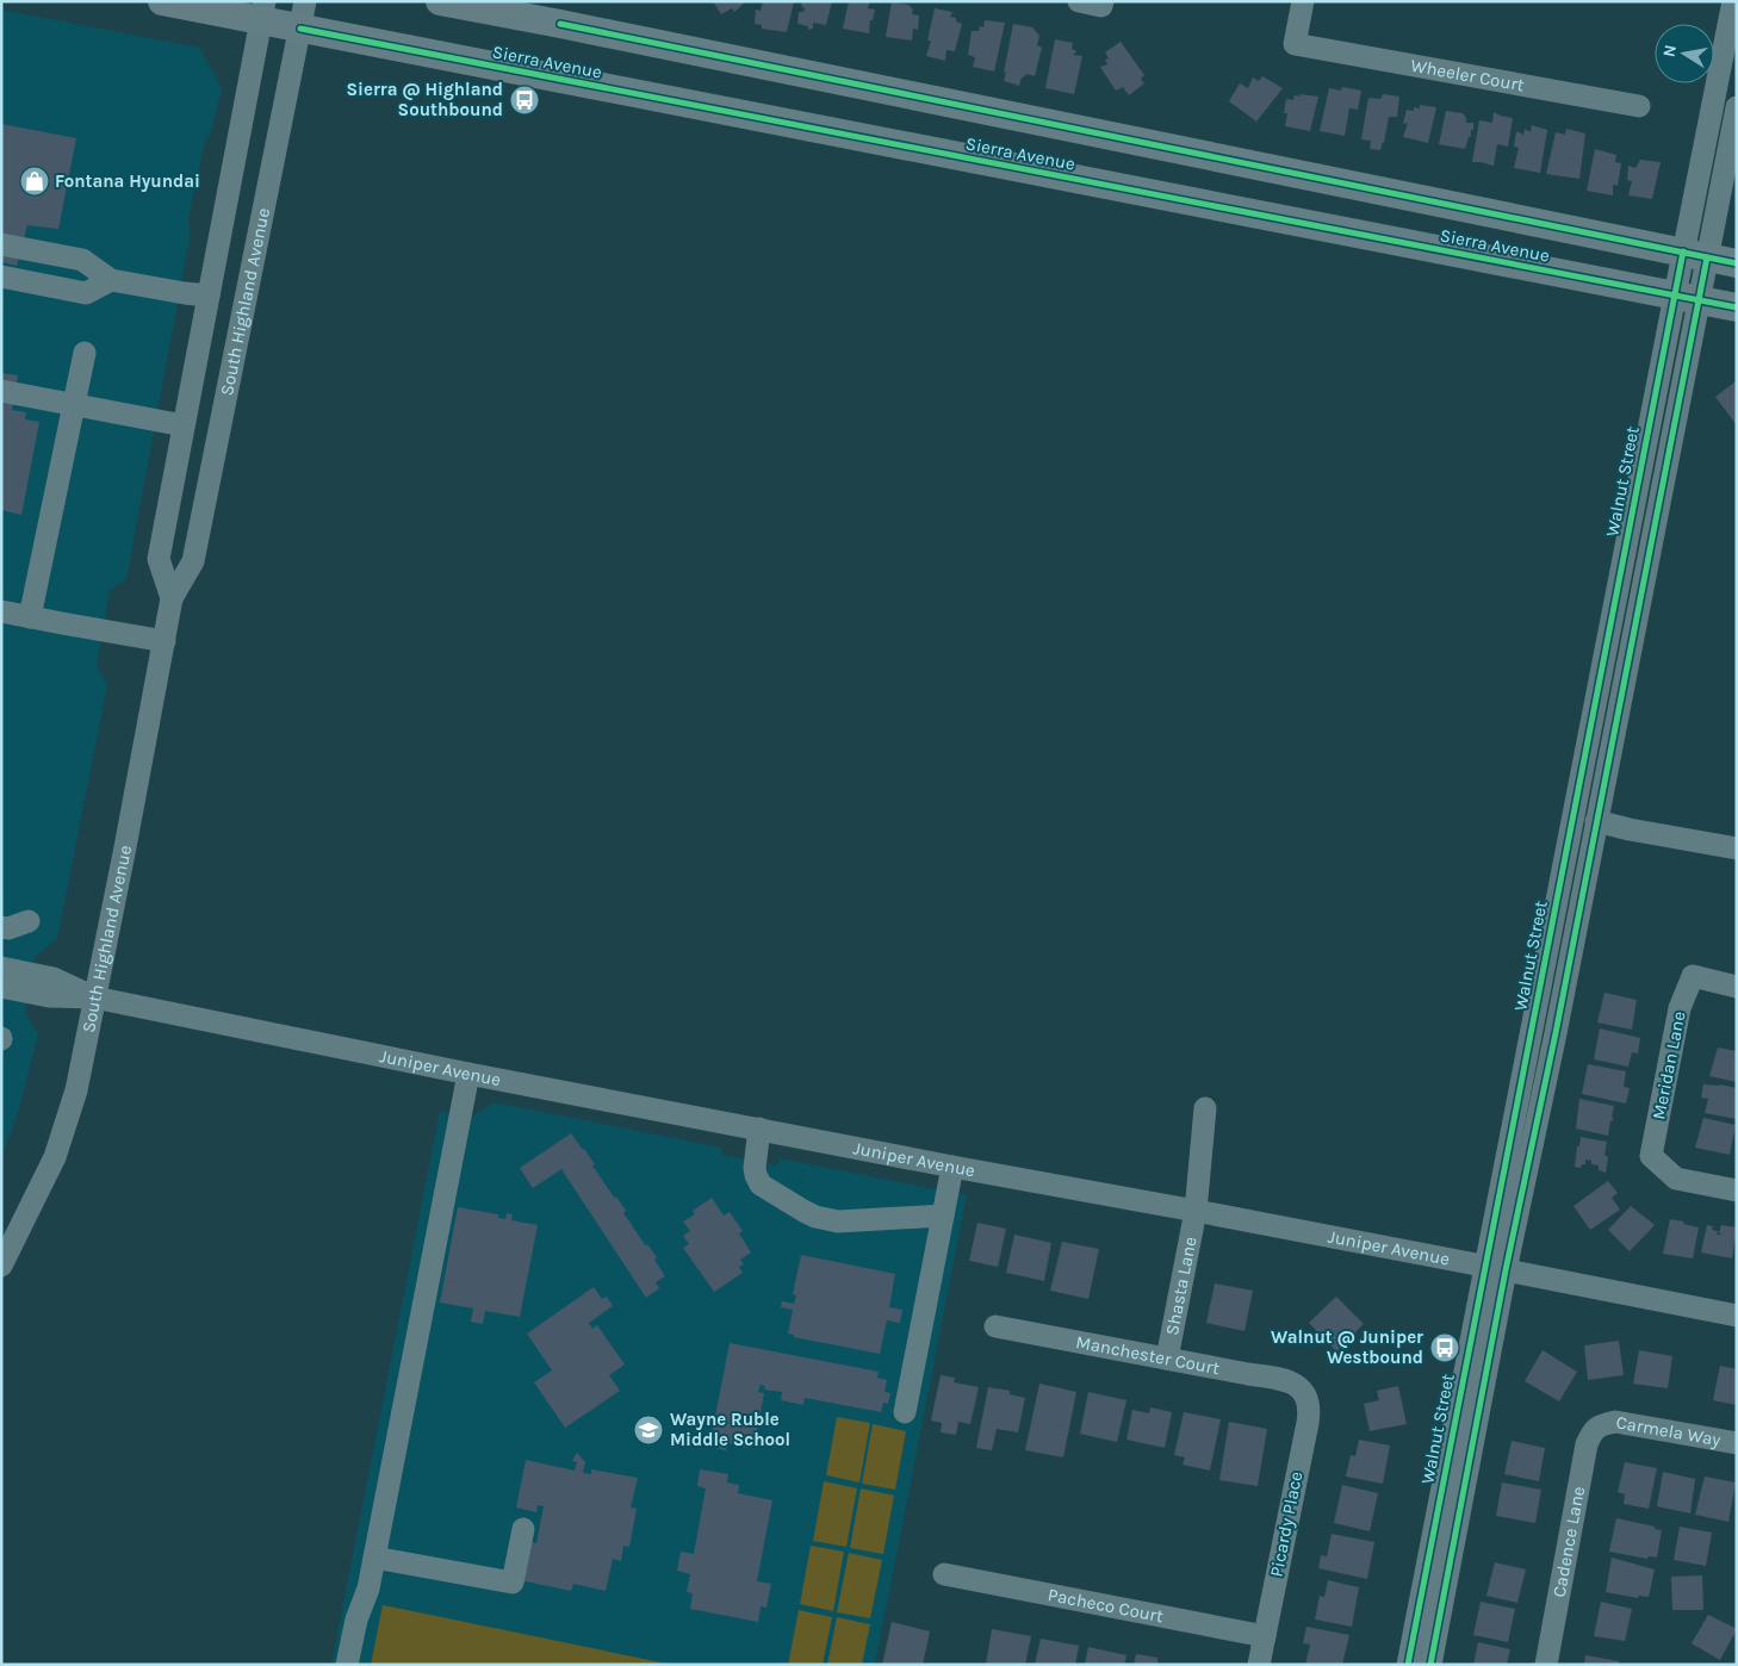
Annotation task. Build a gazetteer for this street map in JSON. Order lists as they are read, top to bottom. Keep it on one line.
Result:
{"streets":{"main road":["Sierra Avenue"],"street":["Wheeler Court","South Highland Avenue","Walnut Street","Meridan Lane","Juniper Avenue","Shasta Lane","Manchester Court","Carmela Way","Picardy Place","Cadence Lane","Pacheco Court"]},"crossings":[["Sierra Avenue","South Highland Avenue"],["Sierra Avenue","Walnut Street"],["South Highland Avenue","Juniper Avenue"],["Walnut Street","Juniper Avenue"],["Juniper Avenue","Shasta Lane"],["Shasta Lane","Manchester Court"],["Manchester Court","Picardy Place"],["Carmela Way","Cadence Lane"],["Picardy Place","Pacheco Court"]],"places":{"bus stop":["Sierra @ Highland Southbound","Walnut @ Juniper Westbound"],"shop":["Fontana Hyundai"],"school or university":["Wayne Ruble Middle School"]},"north":"left"}
